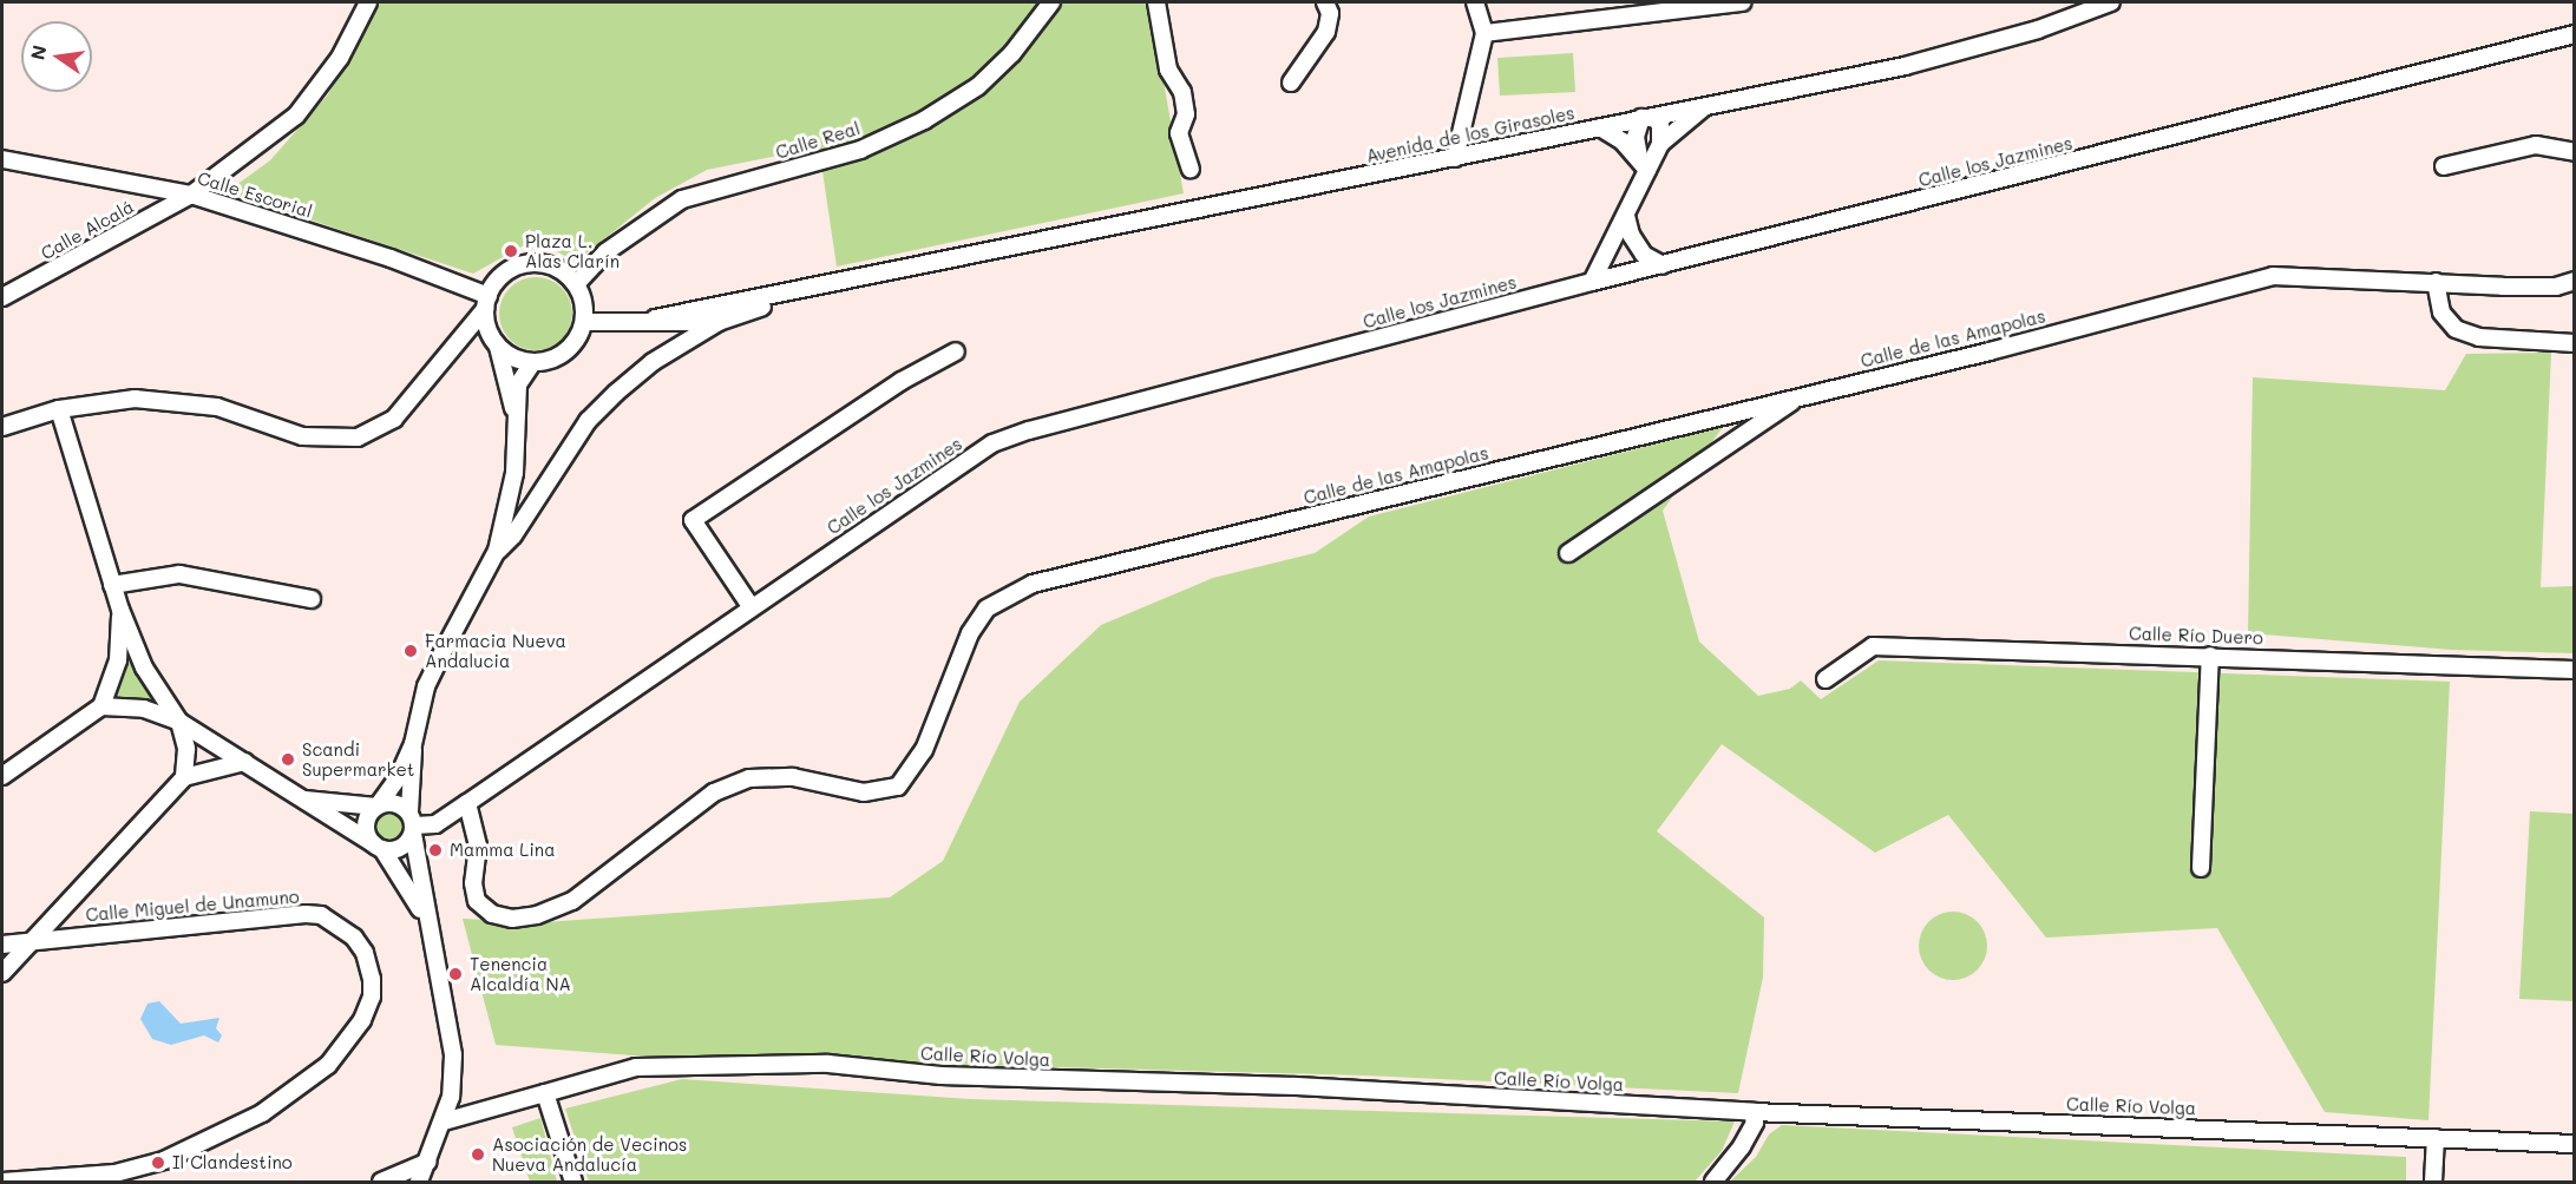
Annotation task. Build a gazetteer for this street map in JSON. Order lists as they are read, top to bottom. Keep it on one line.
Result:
{"streets":{"street":["Avenida de los Girasoles","Calle Real","Calle los Jazmines","Calle Escorial","Calle Alcalá","Calle de las Amapolas","Calle Río Duero","Calle Miguel de Unamuno","Calle Río Volga"]},"crossings":[["Avenida de los Girasoles","Calle Real"],["Avenida de los Girasoles","Calle Escorial"],["Calle Real","Calle Escorial"],["Calle los Jazmines","Calle de las Amapolas"],["Calle Escorial","Calle Alcalá"]],"places":["Plaza L. Alas Clarín","Farmacia Nueva Andalucia","Scandi Supermarket","Mamma Lina","Tenencia Alcaldía NA","Asociación de Vecinos Nueva Andalucía","Il Clandestino"],"north":"left"}
